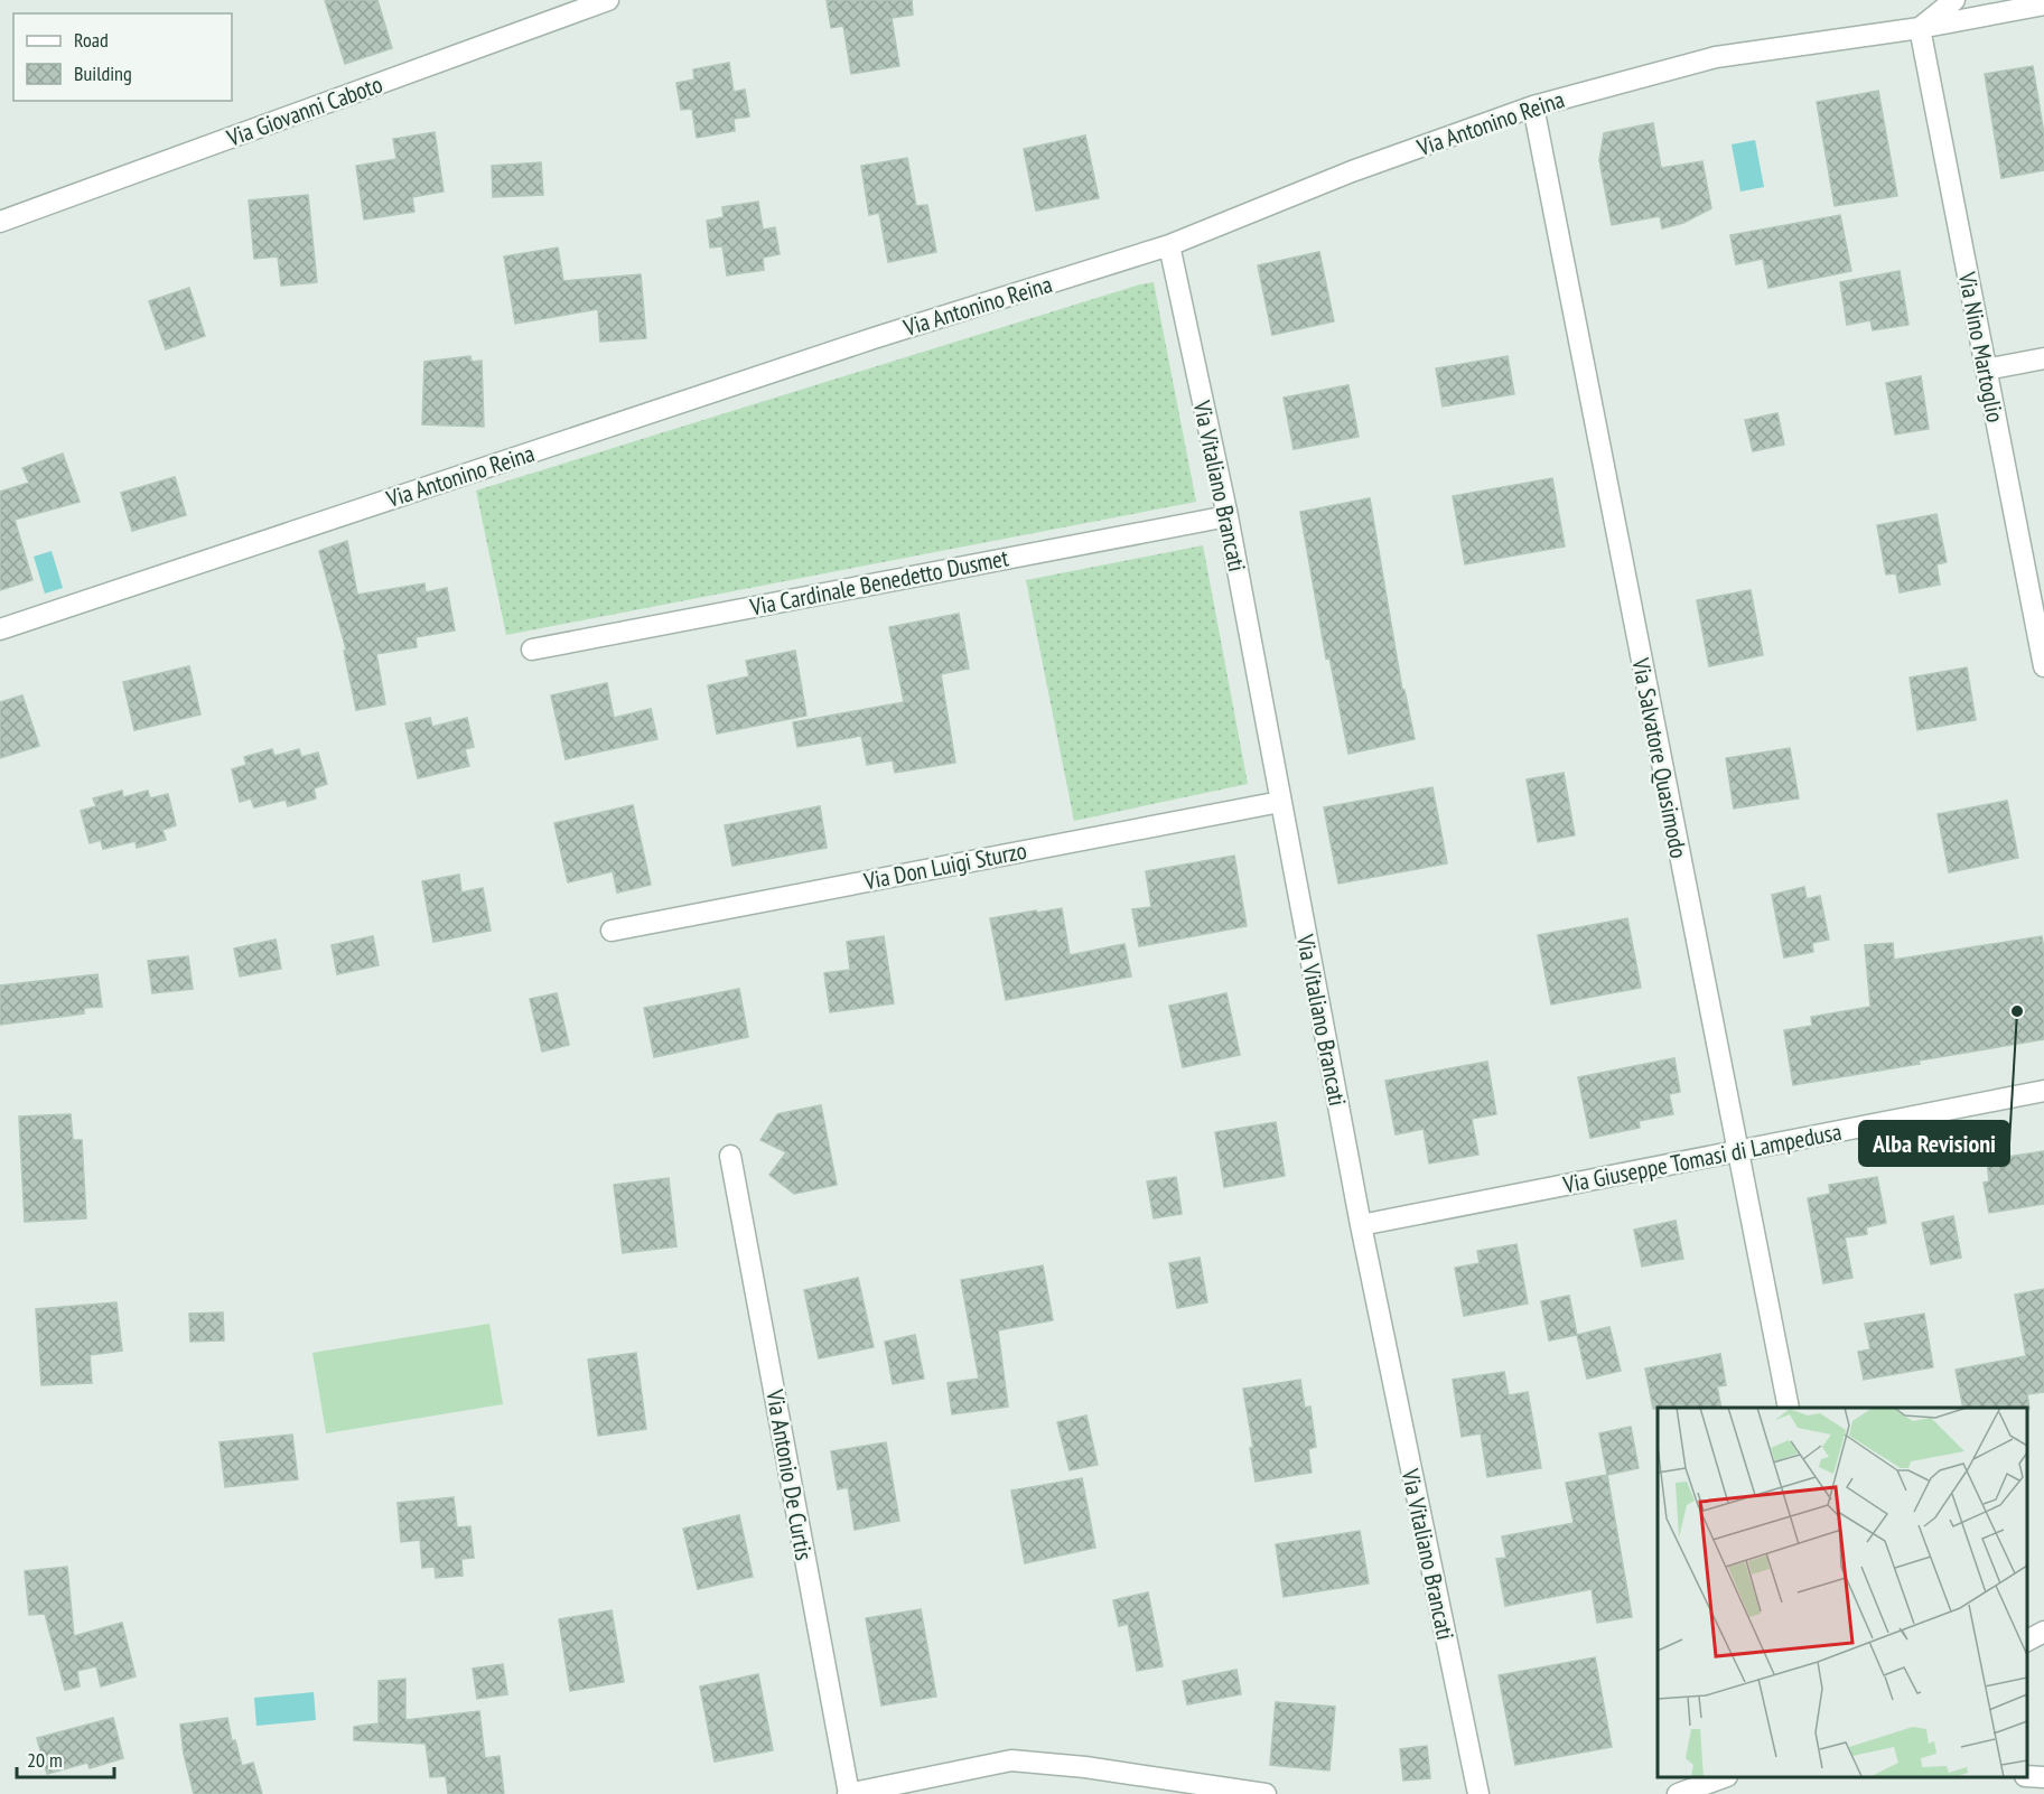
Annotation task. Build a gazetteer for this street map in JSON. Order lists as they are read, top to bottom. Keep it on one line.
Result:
{"streets":{"street":["Via Giovanni Caboto","Via Antonino Reina","Via Nino Martoglio","Via Vitaliano Brancati","Via Cardinale Benedetto Dusmet","Via Salvatore Quasimodo","Via Don Luigi Sturzo","Via Giuseppe Tomasi di Lampedusa","Via Antonio De Curtis"]},"crossings":[["Via Antonino Reina","Via Nino Martoglio"],["Via Antonino Reina","Via Vitaliano Brancati"],["Via Antonino Reina","Via Salvatore Quasimodo"],["Via Vitaliano Brancati","Via Cardinale Benedetto Dusmet"],["Via Vitaliano Brancati","Via Don Luigi Sturzo"],["Via Vitaliano Brancati","Via Giuseppe Tomasi di Lampedusa"],["Via Salvatore Quasimodo","Via Giuseppe Tomasi di Lampedusa"]],"places":["Alba Revisioni"],"legend":["Road","Building"],"scale_bar":"20 m"}
